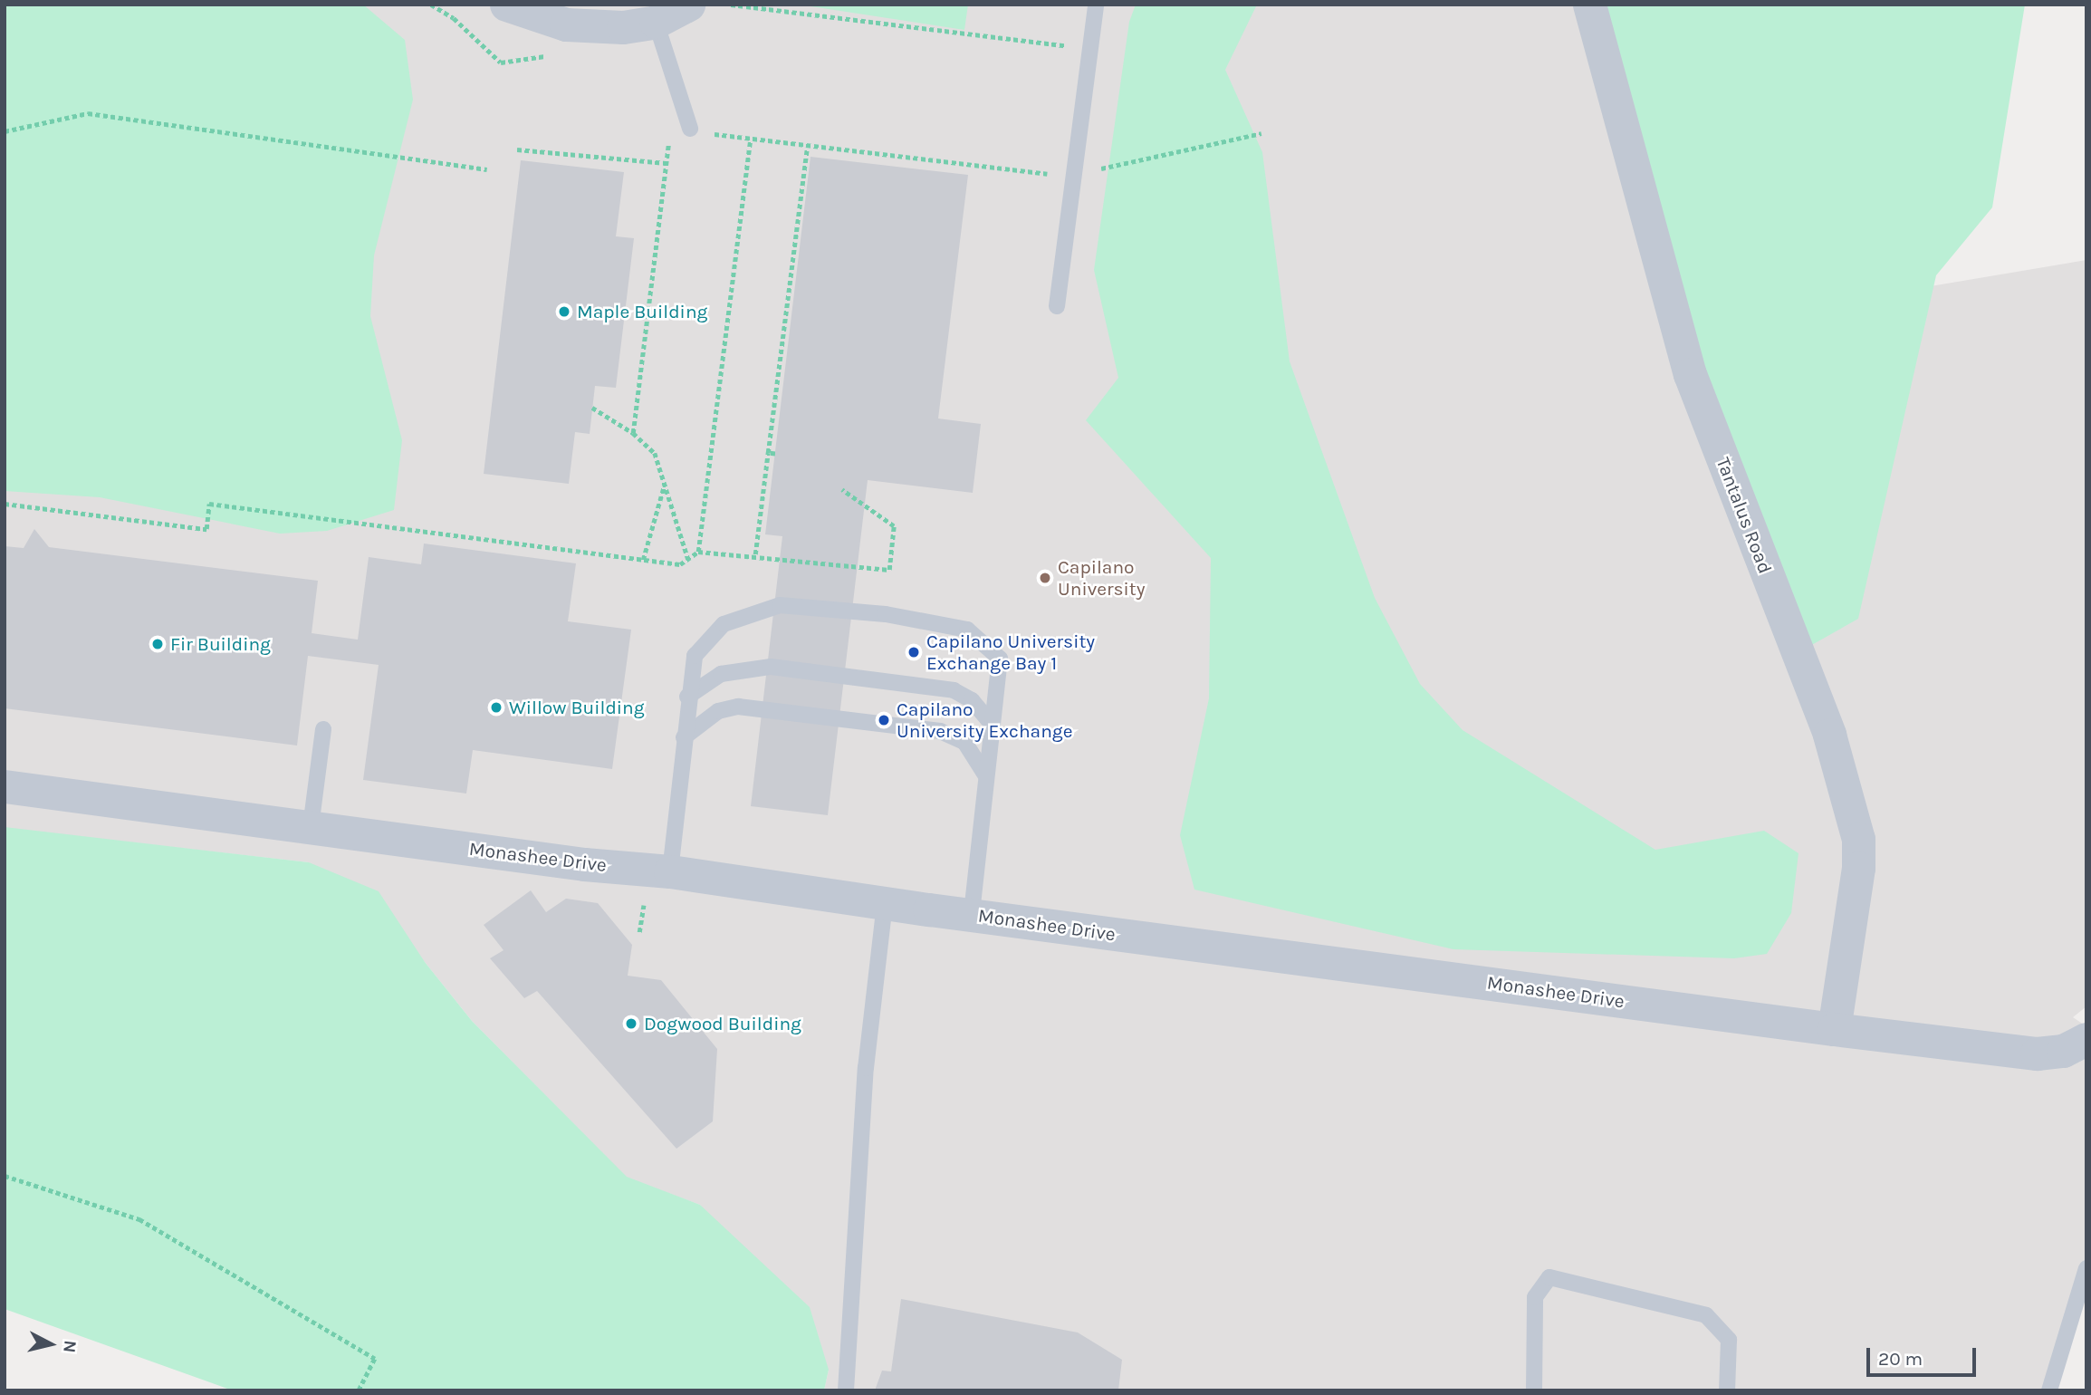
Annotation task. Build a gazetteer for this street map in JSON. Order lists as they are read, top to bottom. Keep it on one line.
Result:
{"streets":{"street":["Tantalus Road","Monashee Drive"]},"crossings":[["Tantalus Road","Monashee Drive"]],"places":["Maple Building","Capilano University","Fir Building","Capilano University Exchange Bay 1","Willow Building","Capilano University Exchange","Dogwood Building"],"scale_bar":"20 m","north":"right"}
